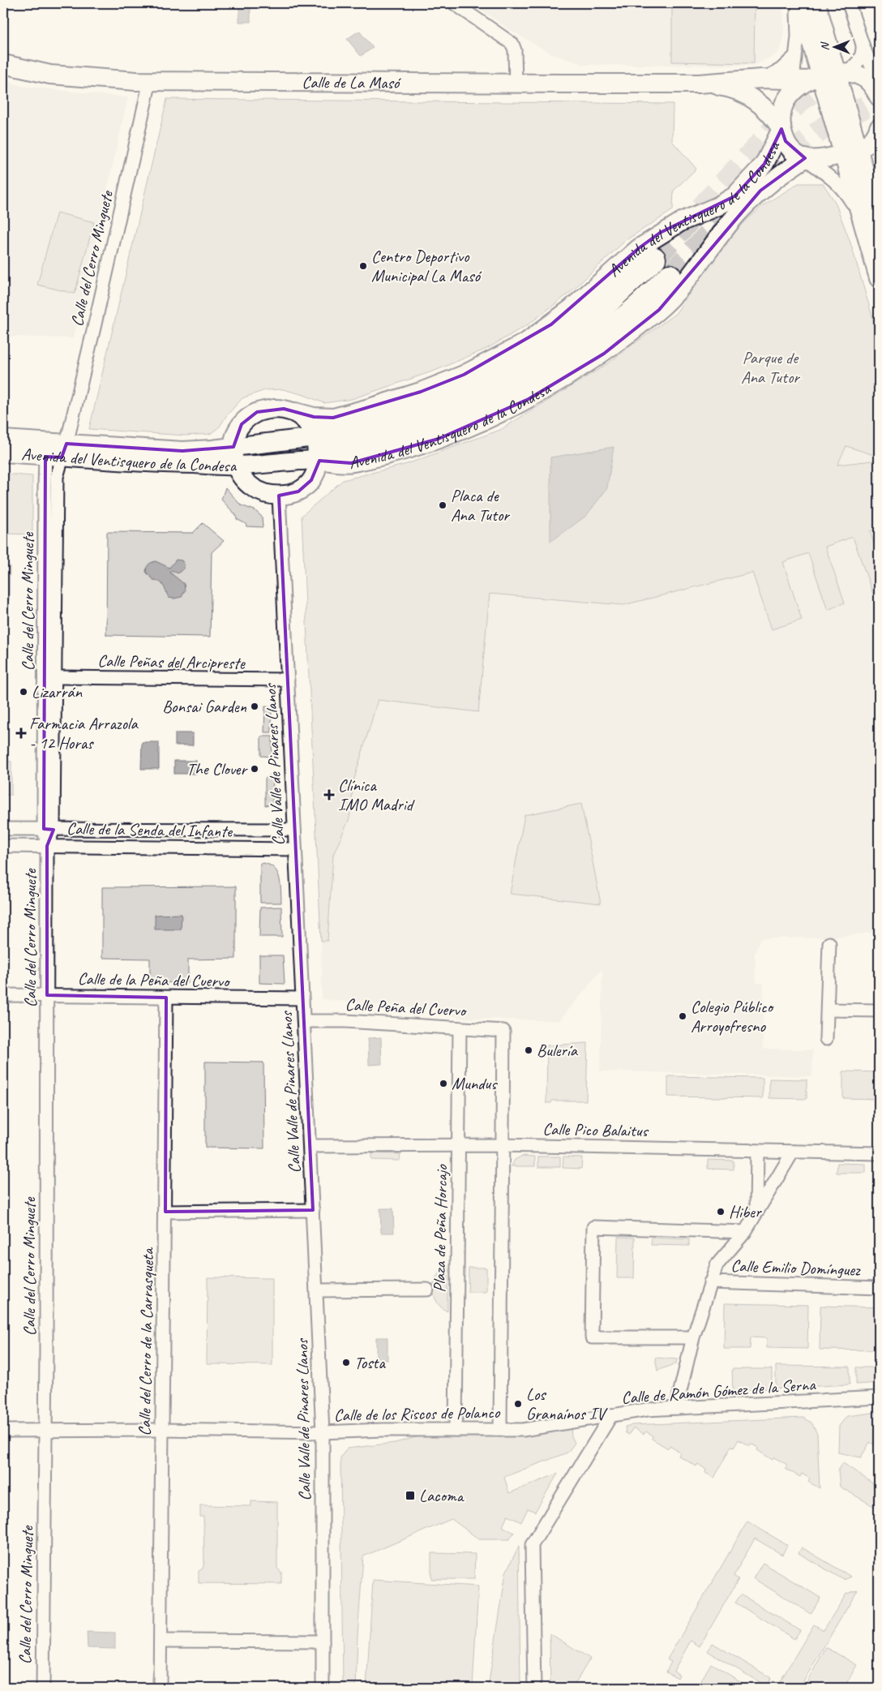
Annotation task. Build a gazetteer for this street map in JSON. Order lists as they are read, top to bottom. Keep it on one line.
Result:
{"streets":{"street":["Calle de La Masó","Avenida del Ventisquero de la Condesa","Calle del Cerro Minguete","Calle Peñas del Arcipreste","Calle Valle de Pinares Llanos","Calle de la Senda del Infante","Calle de la Peña del Cuervo","Calle Peña del Cuervo","Calle Pico Balaitus","Plaza de Peña Horcajo","Calle Emilio Domínguez","Calle del Cerro de la Carrasqueta","Calle de Ramón Gómez de la Serna","Calle de los Riscos de Polanco"]},"crossings":[["Calle de La Masó","Avenida del Ventisquero de la Condesa"],["Calle de La Masó","Calle del Cerro Minguete"],["Avenida del Ventisquero de la Condesa","Calle del Cerro Minguete"],["Calle del Cerro Minguete","Calle Peñas del Arcipreste"],["Calle del Cerro Minguete","Calle de la Senda del Infante"],["Calle del Cerro Minguete","Calle de la Peña del Cuervo"],["Calle del Cerro Minguete","Calle de los Riscos de Polanco"],["Calle Peñas del Arcipreste","Calle Valle de Pinares Llanos"],["Calle Valle de Pinares Llanos","Calle de la Senda del Infante"],["Calle Valle de Pinares Llanos","Calle de la Peña del Cuervo"],["Calle Valle de Pinares Llanos","Calle Peña del Cuervo"],["Calle Valle de Pinares Llanos","Calle Pico Balaitus"],["Calle Valle de Pinares Llanos","Calle de los Riscos de Polanco"],["Calle de la Peña del Cuervo","Calle del Cerro de la Carrasqueta"],["Calle Peña del Cuervo","Calle Pico Balaitus"],["Calle Peña del Cuervo","Plaza de Peña Horcajo"],["Calle Pico Balaitus","Plaza de Peña Horcajo"],["Plaza de Peña Horcajo","Calle de los Riscos de Polanco"],["Calle del Cerro de la Carrasqueta","Calle de los Riscos de Polanco"],["Calle de Ramón Gómez de la Serna","Calle de los Riscos de Polanco"]],"parks":["Parque de Ana Tutor"],"places":{"other":["Centro Deportivo Municipal La Masó","Placa de Ana Tutor","Lizarrán","Bonsai Garden","The Clover","Colegio Público Arroyofresno","Bulería","Mundus","Hiber","Tosta","Los Granaínos IV"],"health":["Farmacia Arrazola - 12 Horas","Clínica IMO Madrid"],"transit":["Lacoma"]},"north":"left"}
